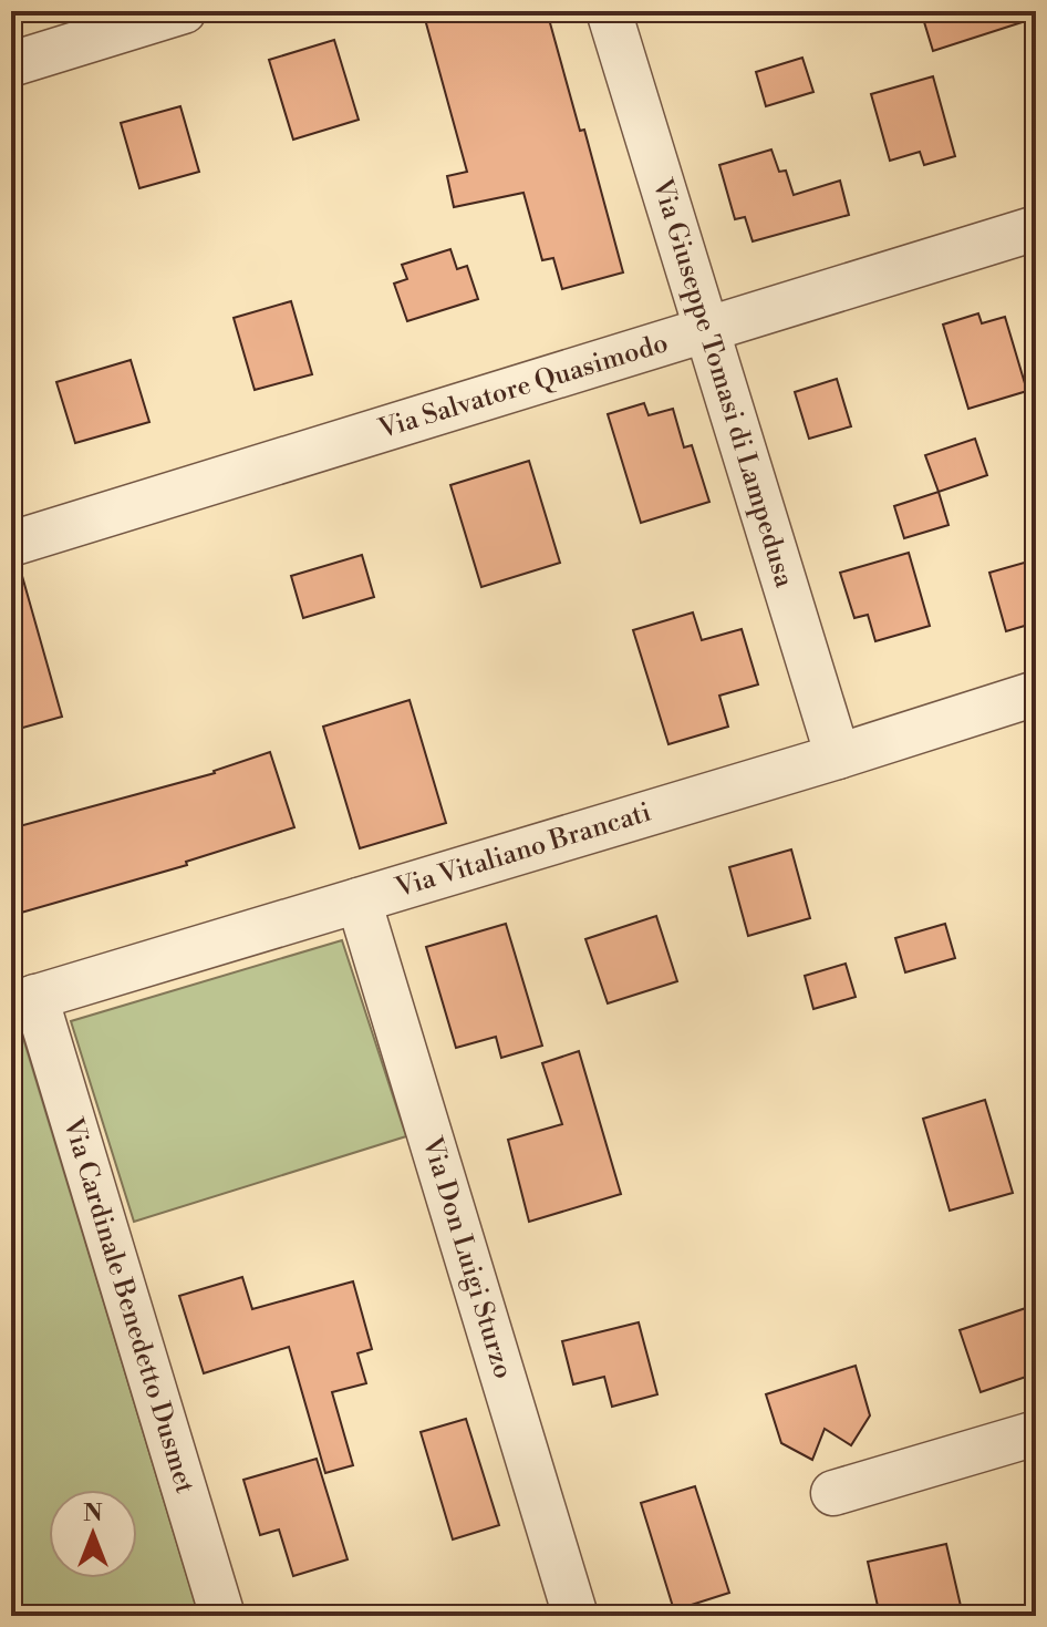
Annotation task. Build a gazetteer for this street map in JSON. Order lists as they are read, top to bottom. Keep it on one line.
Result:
{"streets":{"street":["Via Giuseppe Tomasi di Lampedusa","Via Salvatore Quasimodo","Via Vitaliano Brancati","Via Don Luigi Sturzo","Via Cardinale Benedetto Dusmet"]},"crossings":[["Via Giuseppe Tomasi di Lampedusa","Via Salvatore Quasimodo"],["Via Giuseppe Tomasi di Lampedusa","Via Vitaliano Brancati"],["Via Vitaliano Brancati","Via Don Luigi Sturzo"],["Via Vitaliano Brancati","Via Cardinale Benedetto Dusmet"]],"north":"top"}
